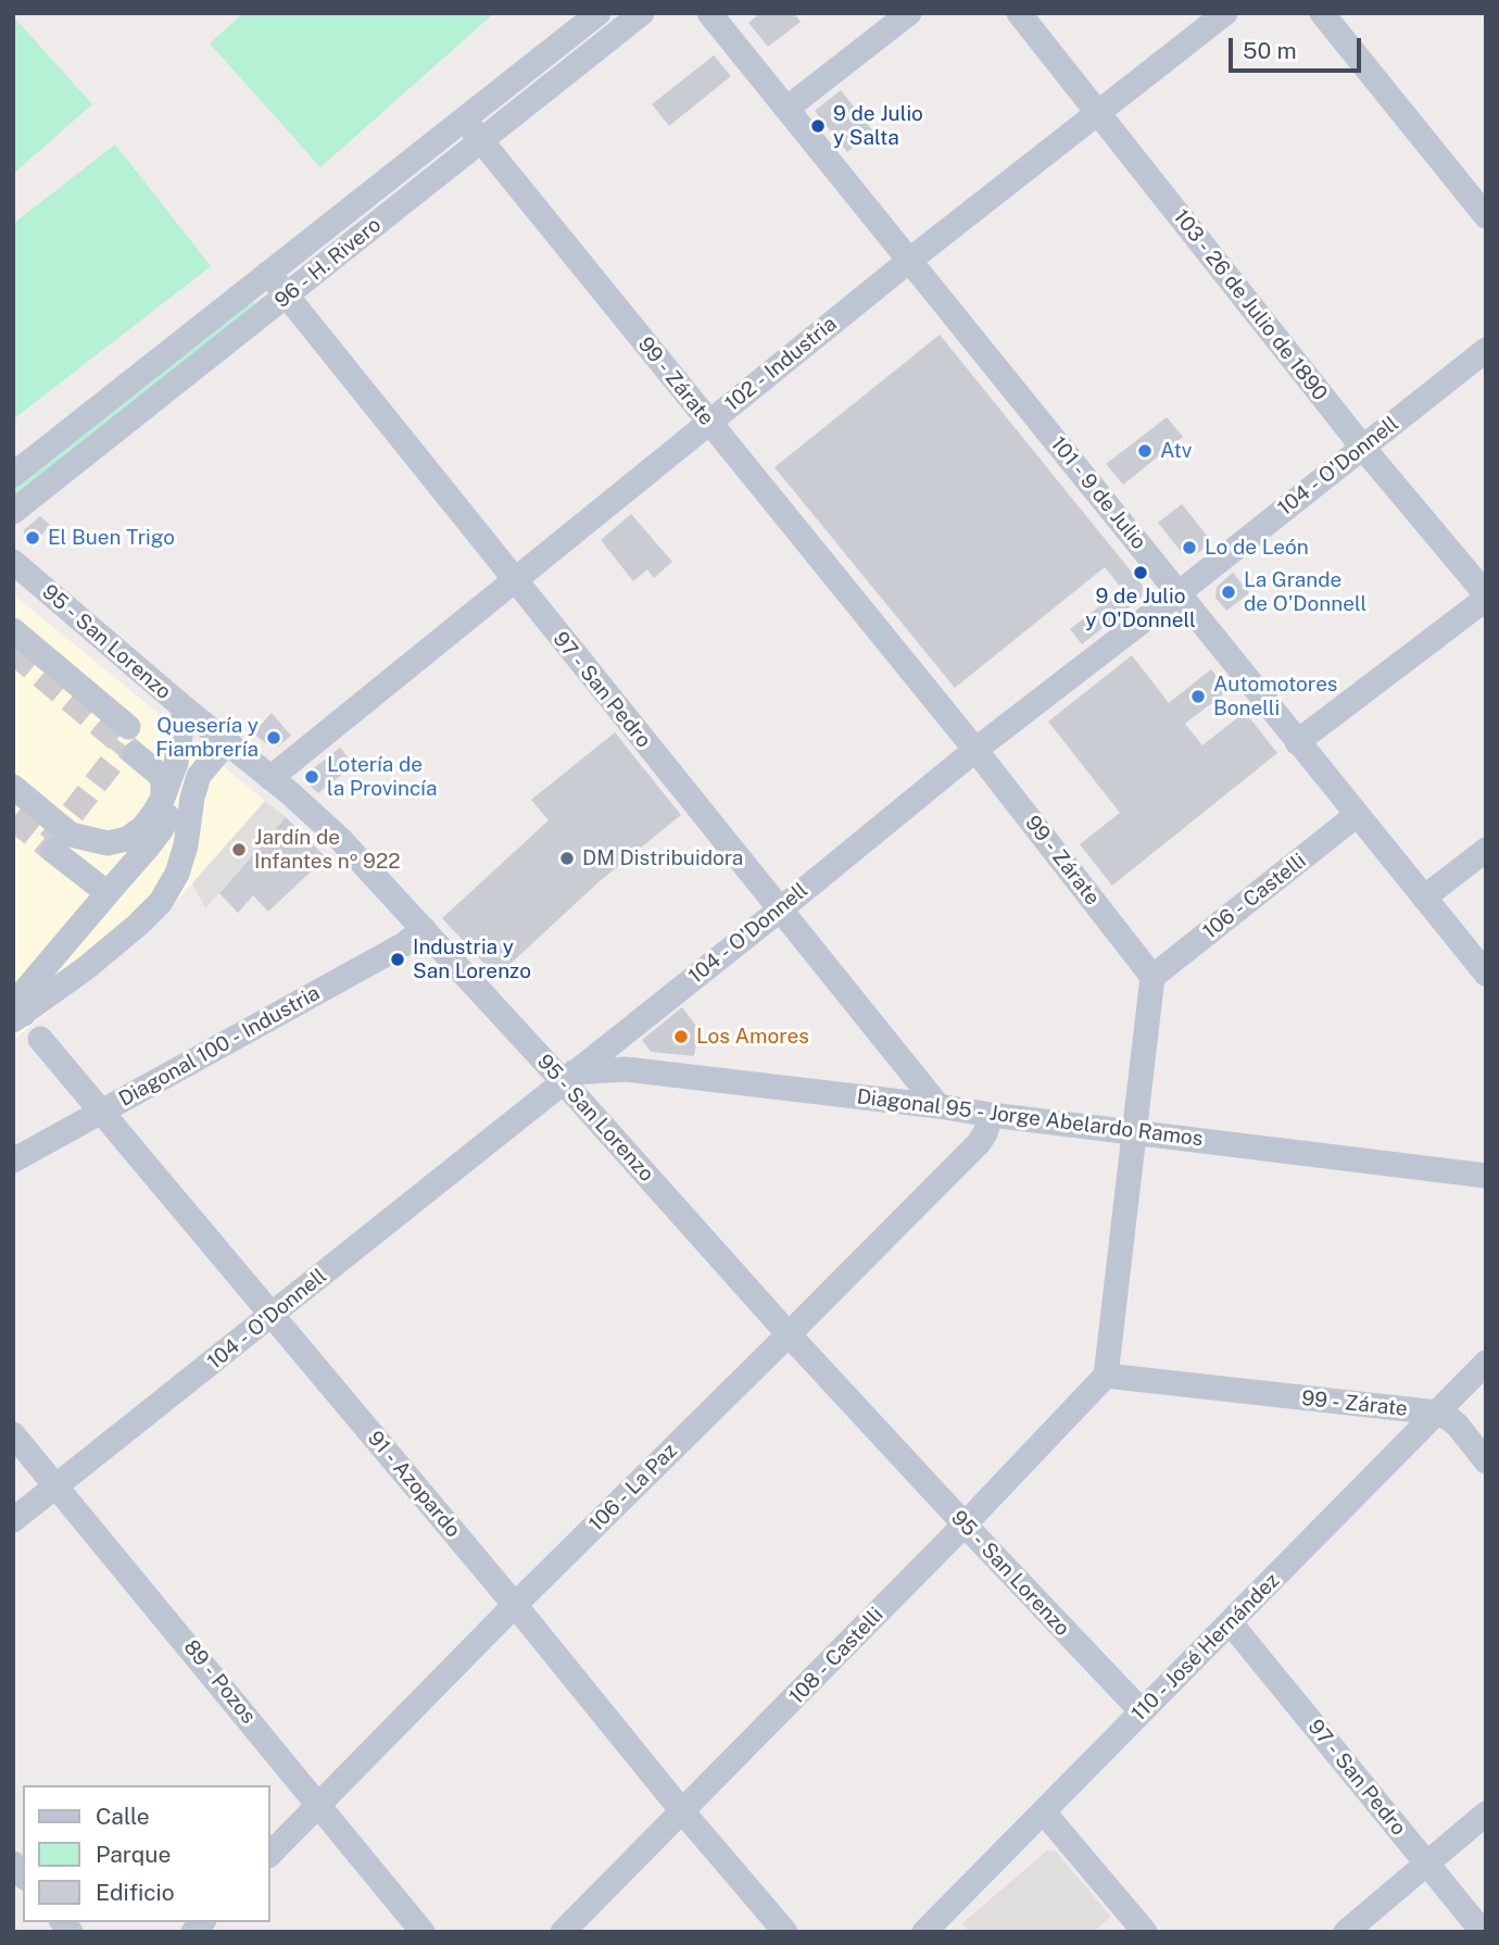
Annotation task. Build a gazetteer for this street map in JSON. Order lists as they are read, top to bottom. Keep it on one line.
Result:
{"streets":{"street":["96 - H. Rivero","103 - 26 de Julio de 1890","102 - Industria","99 - Zárate","104 - O'Donnell","101 - 9 de Julio","95 - San Lorenzo","97 - San Pedro","106 - Castelli","Diagonal 100 - Industria","Diagonal 95 - Jorge Abelardo Ramos","91 - Azopardo","106 - La Paz","110 - José Hernández","108 - Castelli","89 - Pozos"]},"crossings":[["96 - H. Rivero","99 - Zárate"],["96 - H. Rivero","97 - San Pedro"],["103 - 26 de Julio de 1890","102 - Industria"],["103 - 26 de Julio de 1890","104 - O'Donnell"],["102 - Industria","99 - Zárate"],["102 - Industria","101 - 9 de Julio"],["102 - Industria","95 - San Lorenzo"],["102 - Industria","97 - San Pedro"],["99 - Zárate","104 - O'Donnell"],["99 - Zárate","106 - Castelli"],["99 - Zárate","110 - José Hernández"],["99 - Zárate","108 - Castelli"],["104 - O'Donnell","101 - 9 de Julio"],["104 - O'Donnell","95 - San Lorenzo"],["104 - O'Donnell","97 - San Pedro"],["104 - O'Donnell","Diagonal 95 - Jorge Abelardo Ramos"],["104 - O'Donnell","91 - Azopardo"],["104 - O'Donnell","89 - Pozos"],["101 - 9 de Julio","106 - Castelli"],["95 - San Lorenzo","Diagonal 100 - Industria"],["95 - San Lorenzo","Diagonal 95 - Jorge Abelardo Ramos"],["95 - San Lorenzo","106 - La Paz"],["95 - San Lorenzo","110 - José Hernández"],["95 - San Lorenzo","108 - Castelli"],["97 - San Pedro","Diagonal 95 - Jorge Abelardo Ramos"],["97 - San Pedro","110 - José Hernández"],["Diagonal 100 - Industria","91 - Azopardo"],["Diagonal 95 - Jorge Abelardo Ramos","106 - La Paz"],["91 - Azopardo","106 - La Paz"],["91 - Azopardo","108 - Castelli"],["106 - La Paz","89 - Pozos"]],"places":["9 de Julio y Salta","Atv","El Buen Trigo","Lo de León","9 de Julio y O'Donnell","La Grande de O'Donnell","Automotores Bonelli","Quesería y Fiambrería","Lotería de la Provincía","Jardín de Infantes nº 922","DM Distribuidora","Industria y San Lorenzo","Los Amores"],"legend":["Calle","Parque","Edificio"],"scale_bar":"50 m"}
